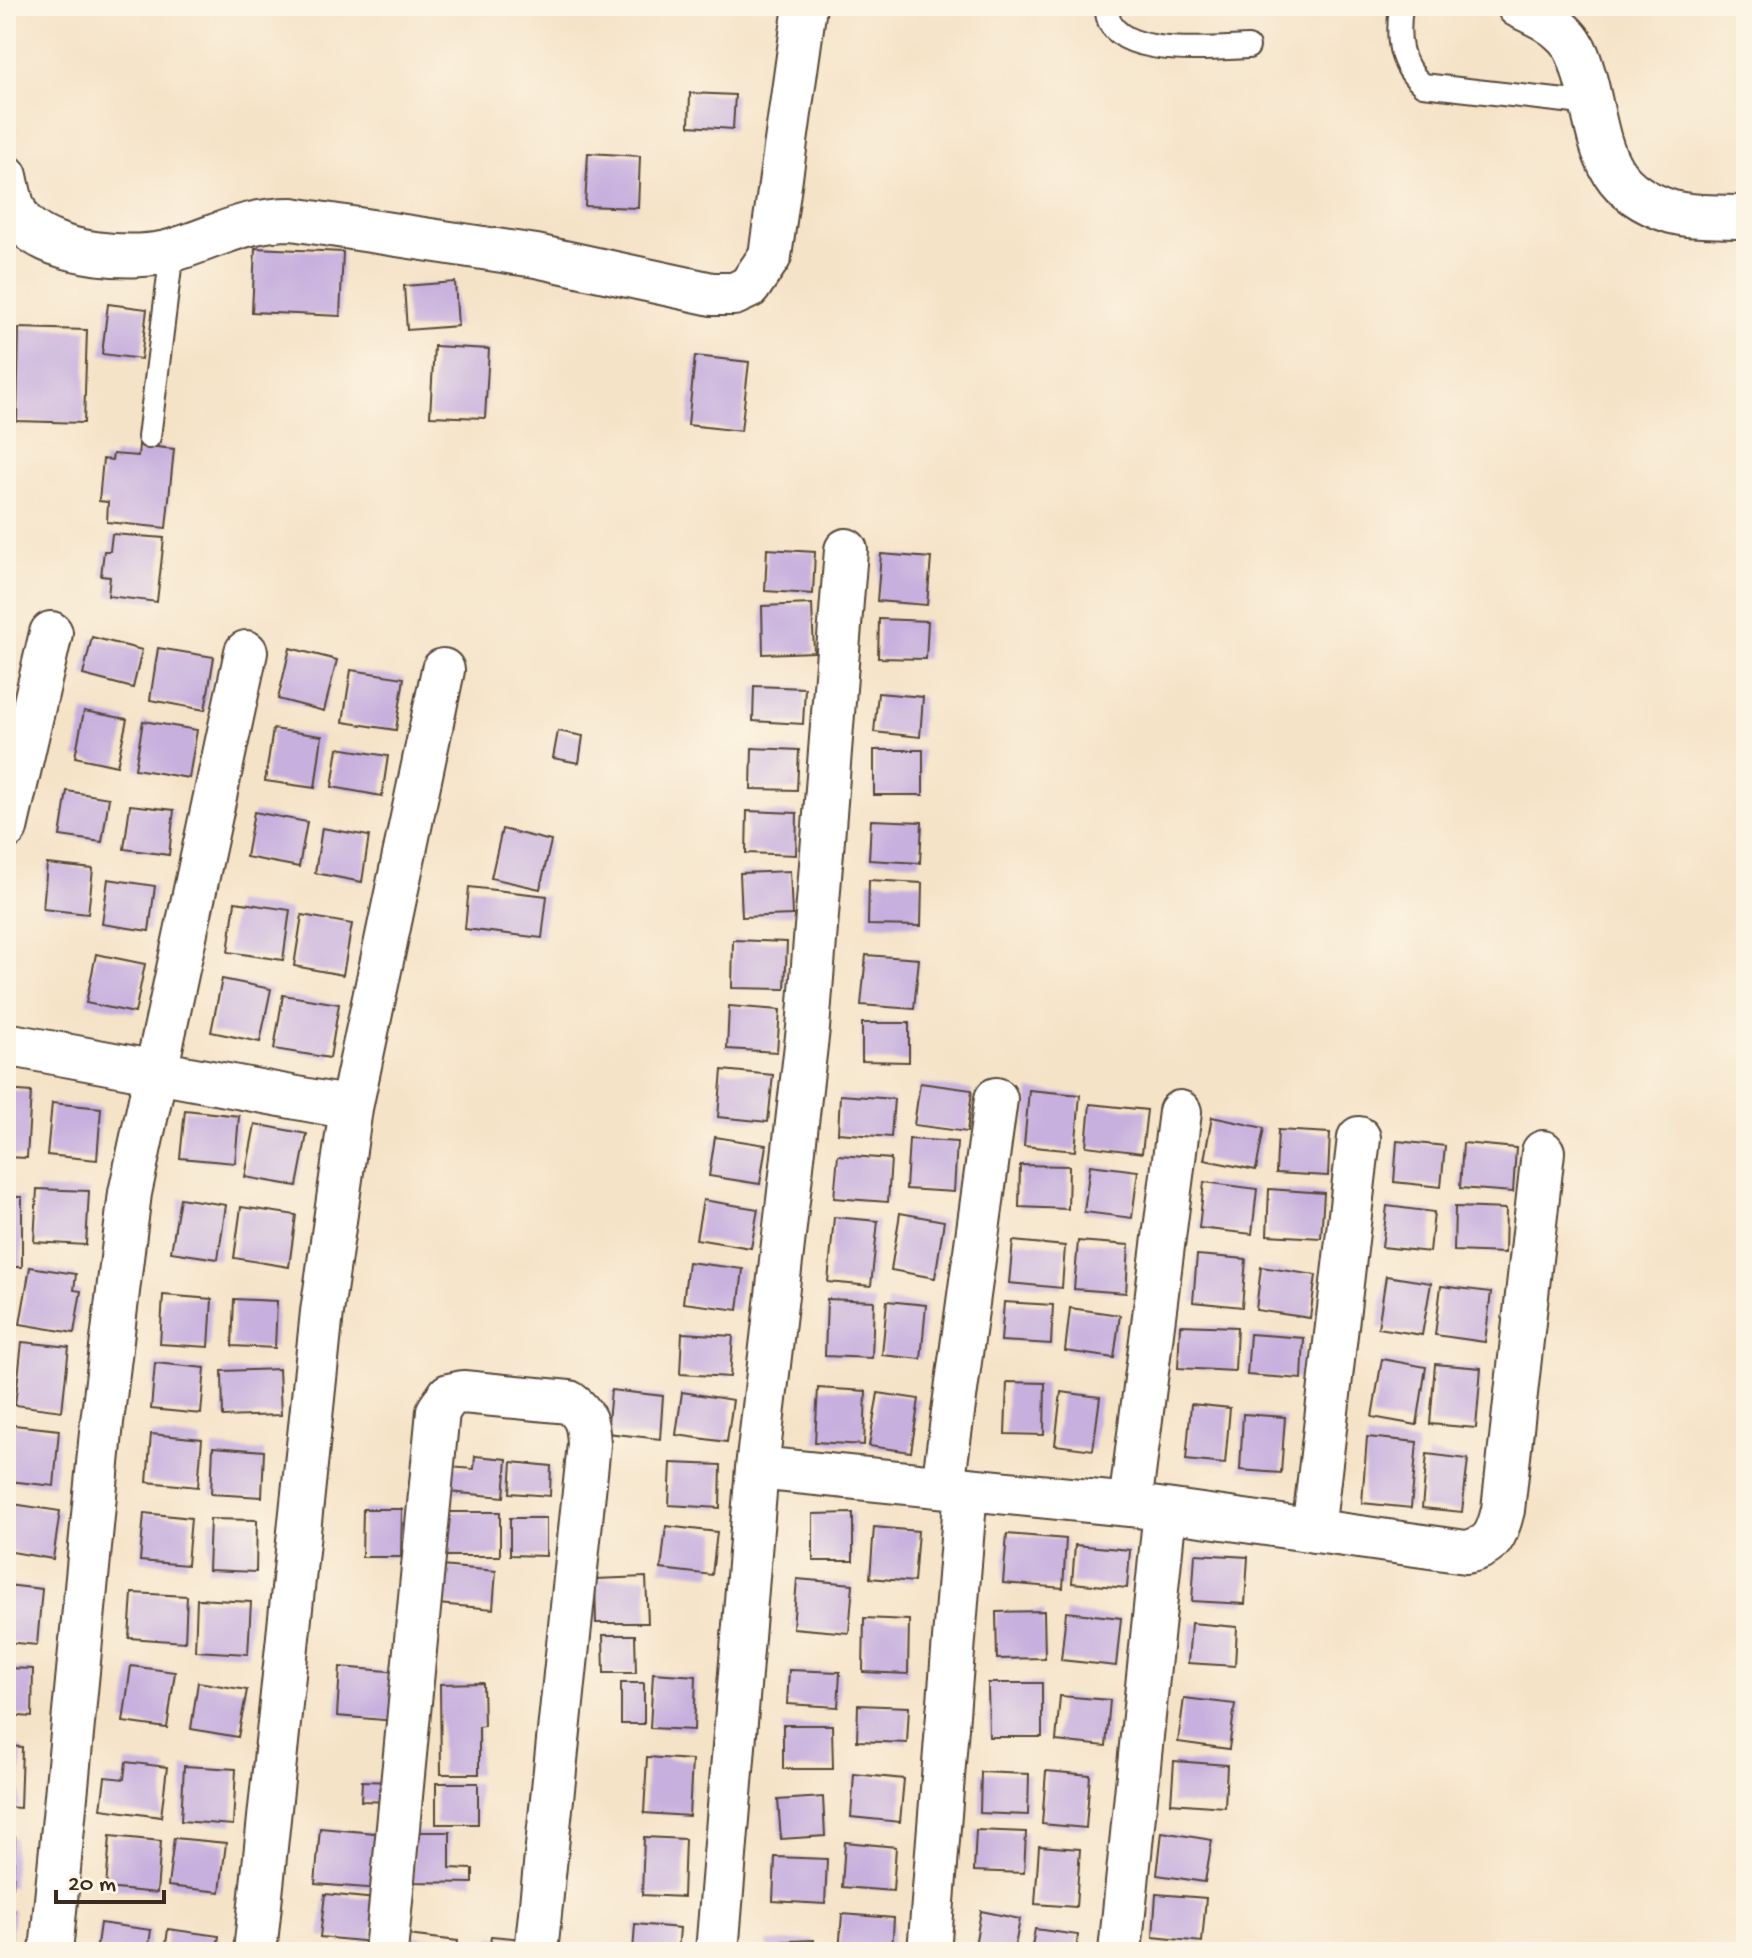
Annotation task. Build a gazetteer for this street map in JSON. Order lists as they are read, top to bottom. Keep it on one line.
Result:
{"scale_bar":"20 m"}
